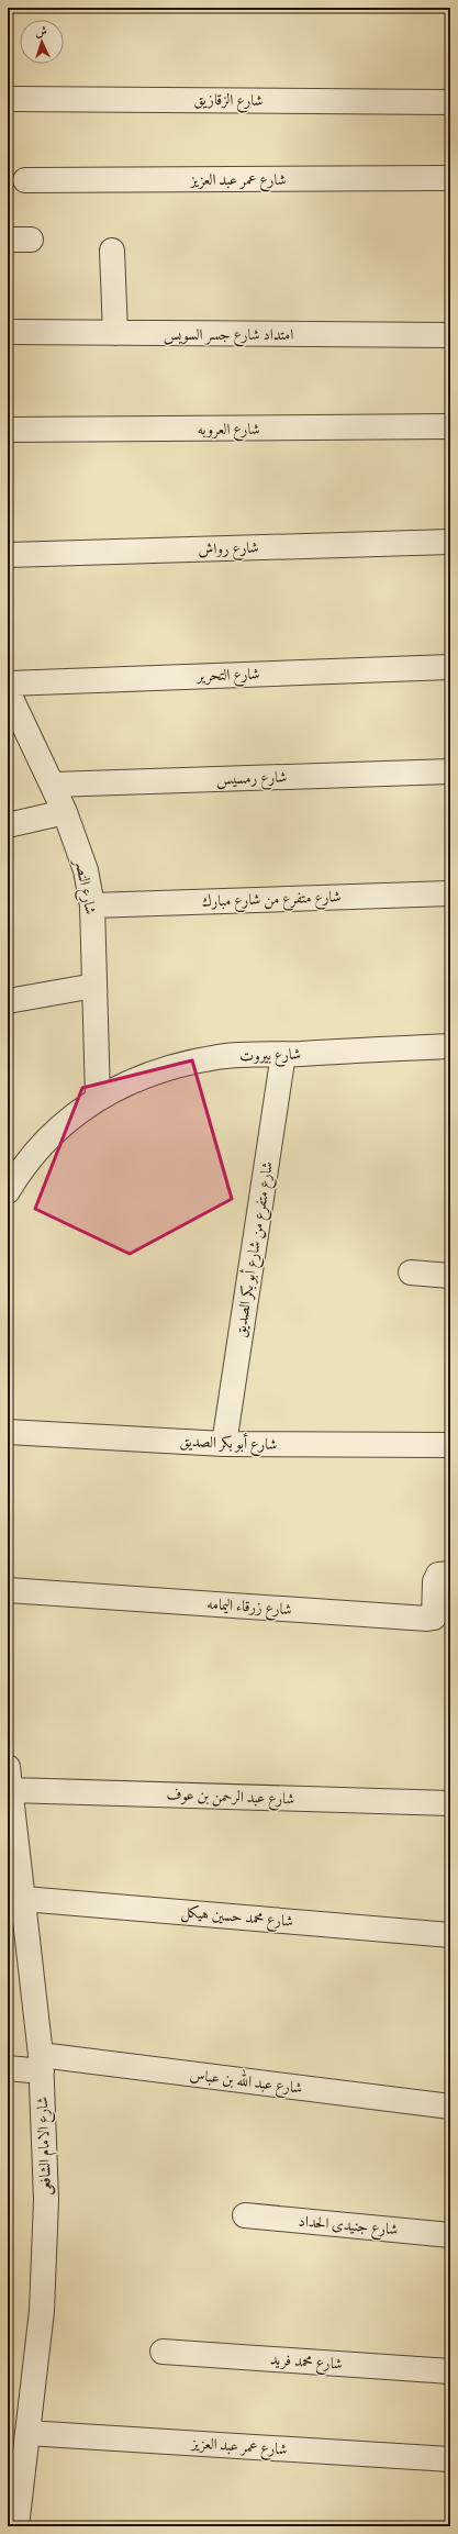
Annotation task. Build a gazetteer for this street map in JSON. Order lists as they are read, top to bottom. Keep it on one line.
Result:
{"streets":{"street":["شارع الزقازيق","شارع عمر عبد العزيز","امتداد شارع جسر السويس","شارع العروبه","شارع رواش","شارع التحرير","شارع رمسيس","شارع النصر","شارع متفرع من شارع مبارك","شارع بيروت","شارع متفرع من شارع أبو بكر الصديق","شارع أبو بكر الصديق","شارع زرقاء اليمامه","شارع عبد الرحمن بن عوف","شارع محمد حسين هيكل","شارع عبد الله بن عباس","شارع الامام الشافعى","شارع جنيدى الحداد","شارع محمد فريد"]},"crossings":[["شارع عمر عبد العزيز","شارع الامام الشافعى"],["شارع التحرير","شارع النصر"],["شارع رمسيس","شارع النصر"],["شارع النصر","شارع متفرع من شارع مبارك"],["شارع النصر","شارع بيروت"],["شارع بيروت","شارع متفرع من شارع أبو بكر الصديق"],["شارع متفرع من شارع أبو بكر الصديق","شارع أبو بكر الصديق"],["شارع عبد الرحمن بن عوف","شارع الامام الشافعى"],["شارع محمد حسين هيكل","شارع الامام الشافعى"],["شارع عبد الله بن عباس","شارع الامام الشافعى"]],"north":"top"}
